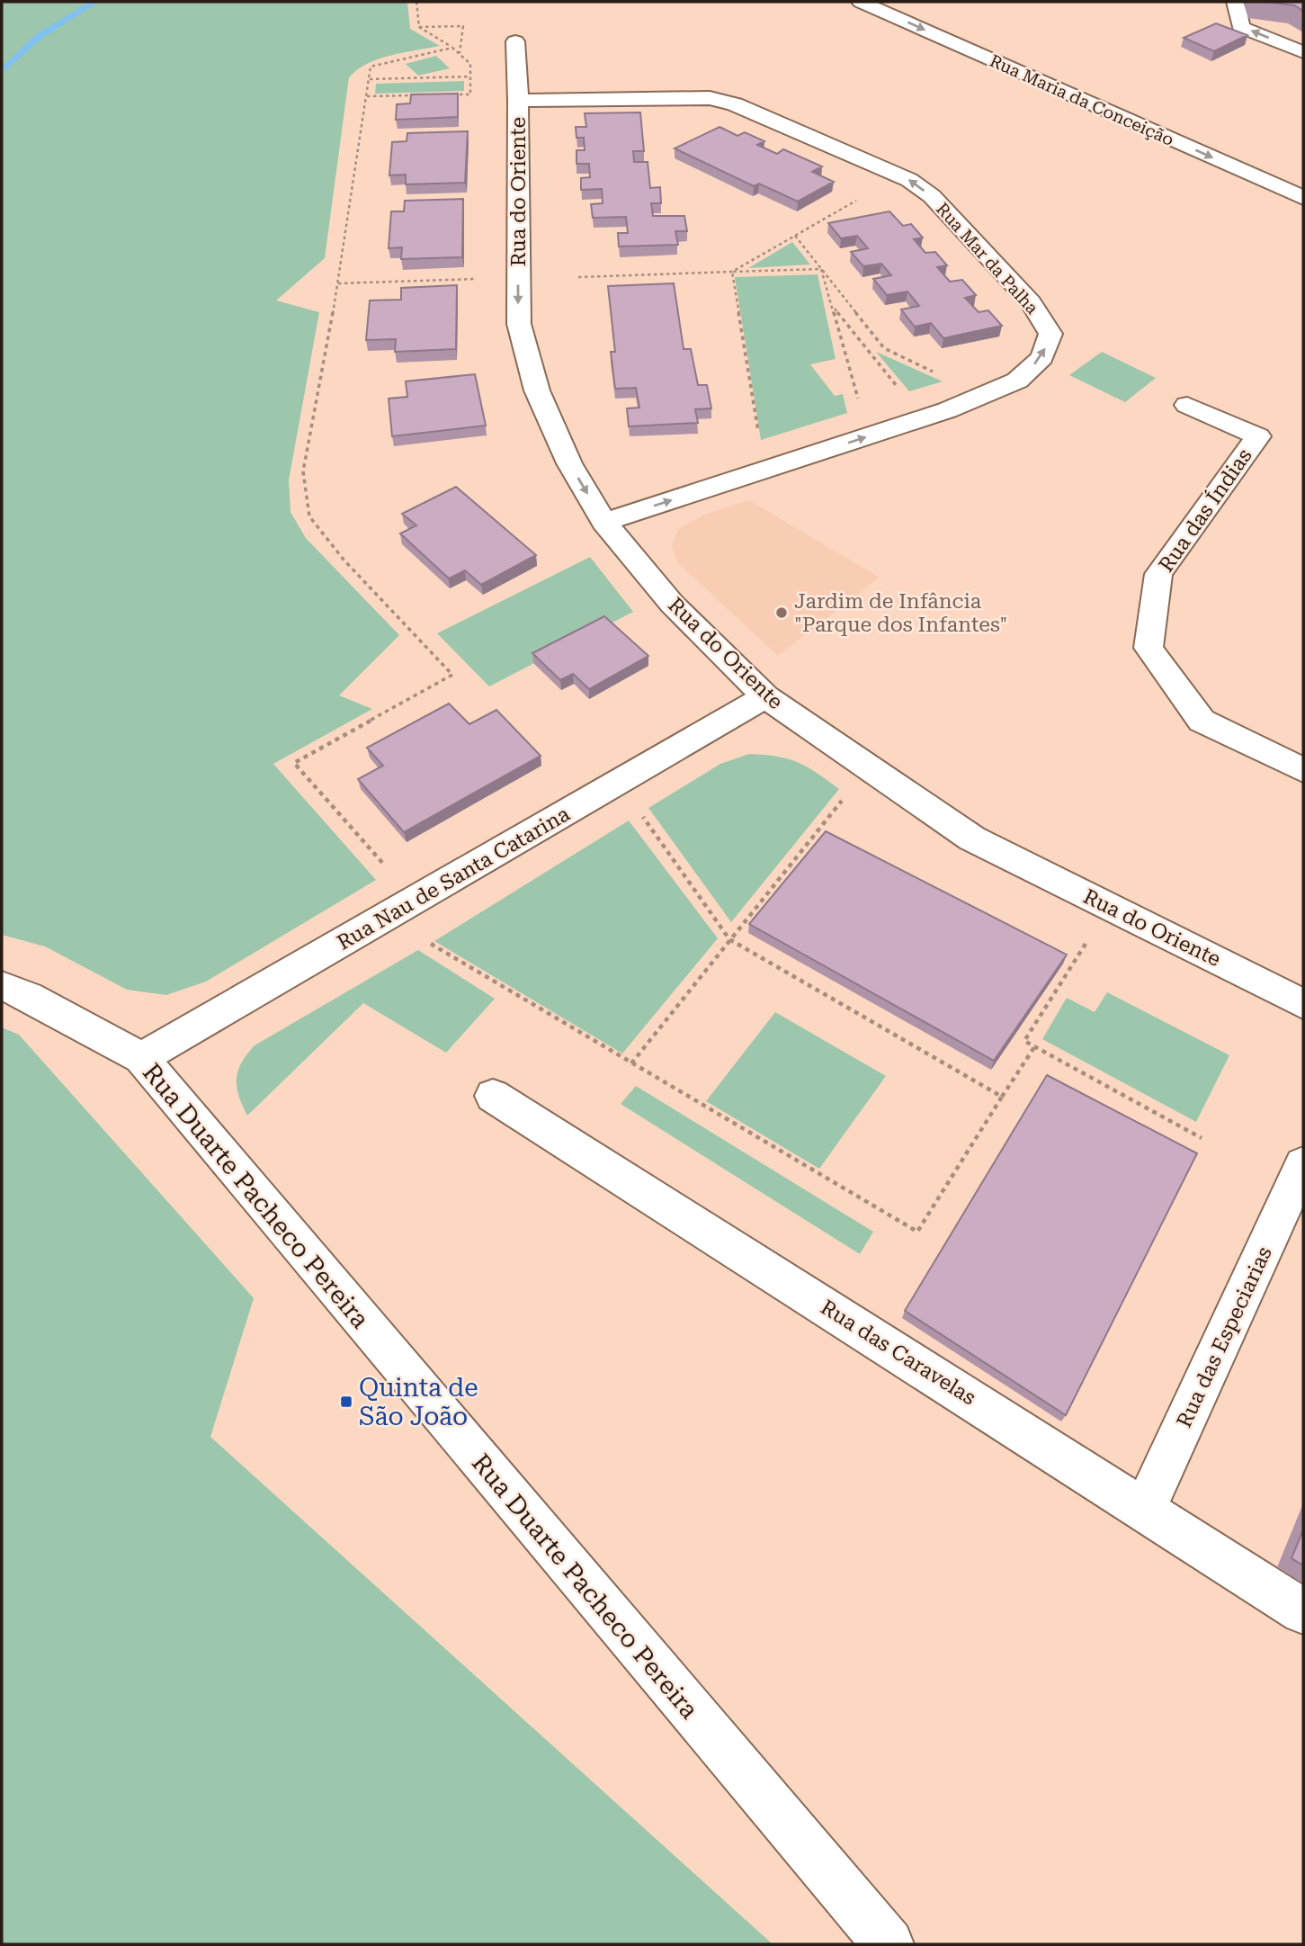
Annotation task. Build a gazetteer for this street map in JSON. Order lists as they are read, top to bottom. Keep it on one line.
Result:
{"streets":{"street":["Rua Maria da Conceição","Rua do Oriente","Rua Mar da Palha","Rua das Índias","Rua Nau de Santa Catarina","Rua Duarte Pacheco Pereira","Rua das Especiarias","Rua das Caravelas"]},"crossings":[["Rua do Oriente","Rua Mar da Palha"],["Rua do Oriente","Rua Nau de Santa Catarina"],["Rua Nau de Santa Catarina","Rua Duarte Pacheco Pereira"],["Rua das Especiarias","Rua das Caravelas"]],"one_way":["Rua Maria da Conceição"],"places":{"other":["Jardim de Infância \"Parque dos Infantes\""],"transit":["Quinta de São João"]}}
